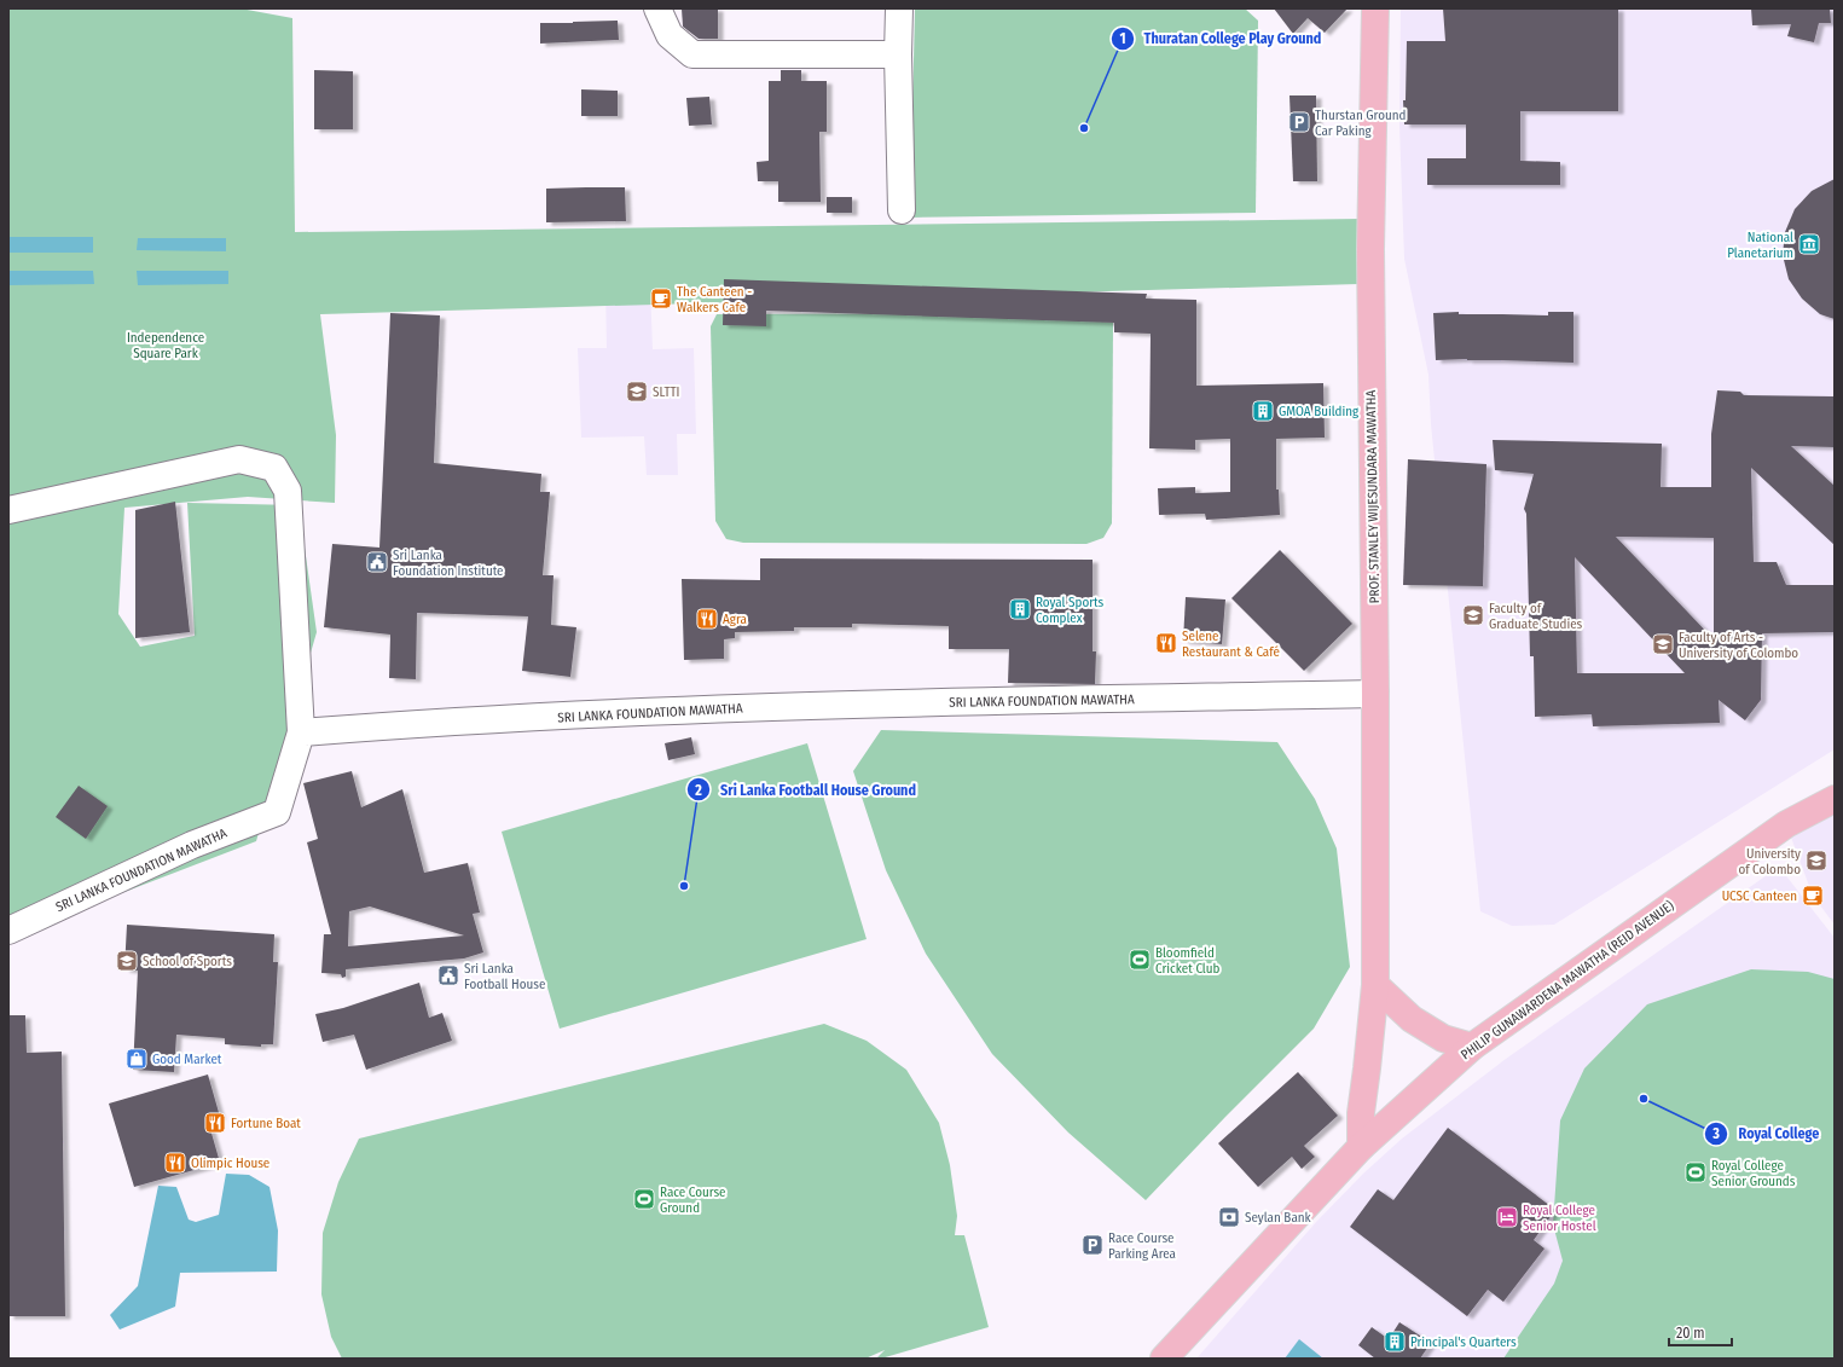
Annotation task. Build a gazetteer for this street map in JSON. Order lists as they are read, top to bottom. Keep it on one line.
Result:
{"streets":{"main road":["PROF. STANLEY WIJESUNDARA MAWATHA","PHILIP GUNAWARDENA MAWATHA (REID AVENUE)"],"street":["SRI LANKA FOUNDATION MAWATHA"]},"crossings":[["PROF. STANLEY WIJESUNDARA MAWATHA","SRI LANKA FOUNDATION MAWATHA"],["PROF. STANLEY WIJESUNDARA MAWATHA","PHILIP GUNAWARDENA MAWATHA (REID AVENUE)"]],"parks":["Independence Square Park"],"places":{"parking":["Thurstan Ground Car Paking","Race Course Parking Area"],"other":["Thuratan College Play Ground","Sri Lanka Football House Ground","Royal College"],"museum":["National Planetarium"],"cafe":["The Canteen - Walkers Cafe","UCSC Canteen"],"school or university":["SLTTI","Faculty of Graduate Studies","Faculty of Arts - University of Colombo","University of Colombo","School of Sports"],"building":["GMOA Building","Royal Sports Complex","Principal's Quarters"],"public building":["Sri Lanka Foundation Institute","Sri Lanka Football House"],"restaurant":["Agra","Selene Restaurant & Café","Fortune Boat","Olimpic House"],"sports":["Bloomfield Cricket Club","Royal College Senior Grounds","Race Course Ground"],"shop":["Good Market"],"bank":["Seylan Bank"],"hotel":["Royal College Senior Hostel"]},"scale_bar":"20 m"}
